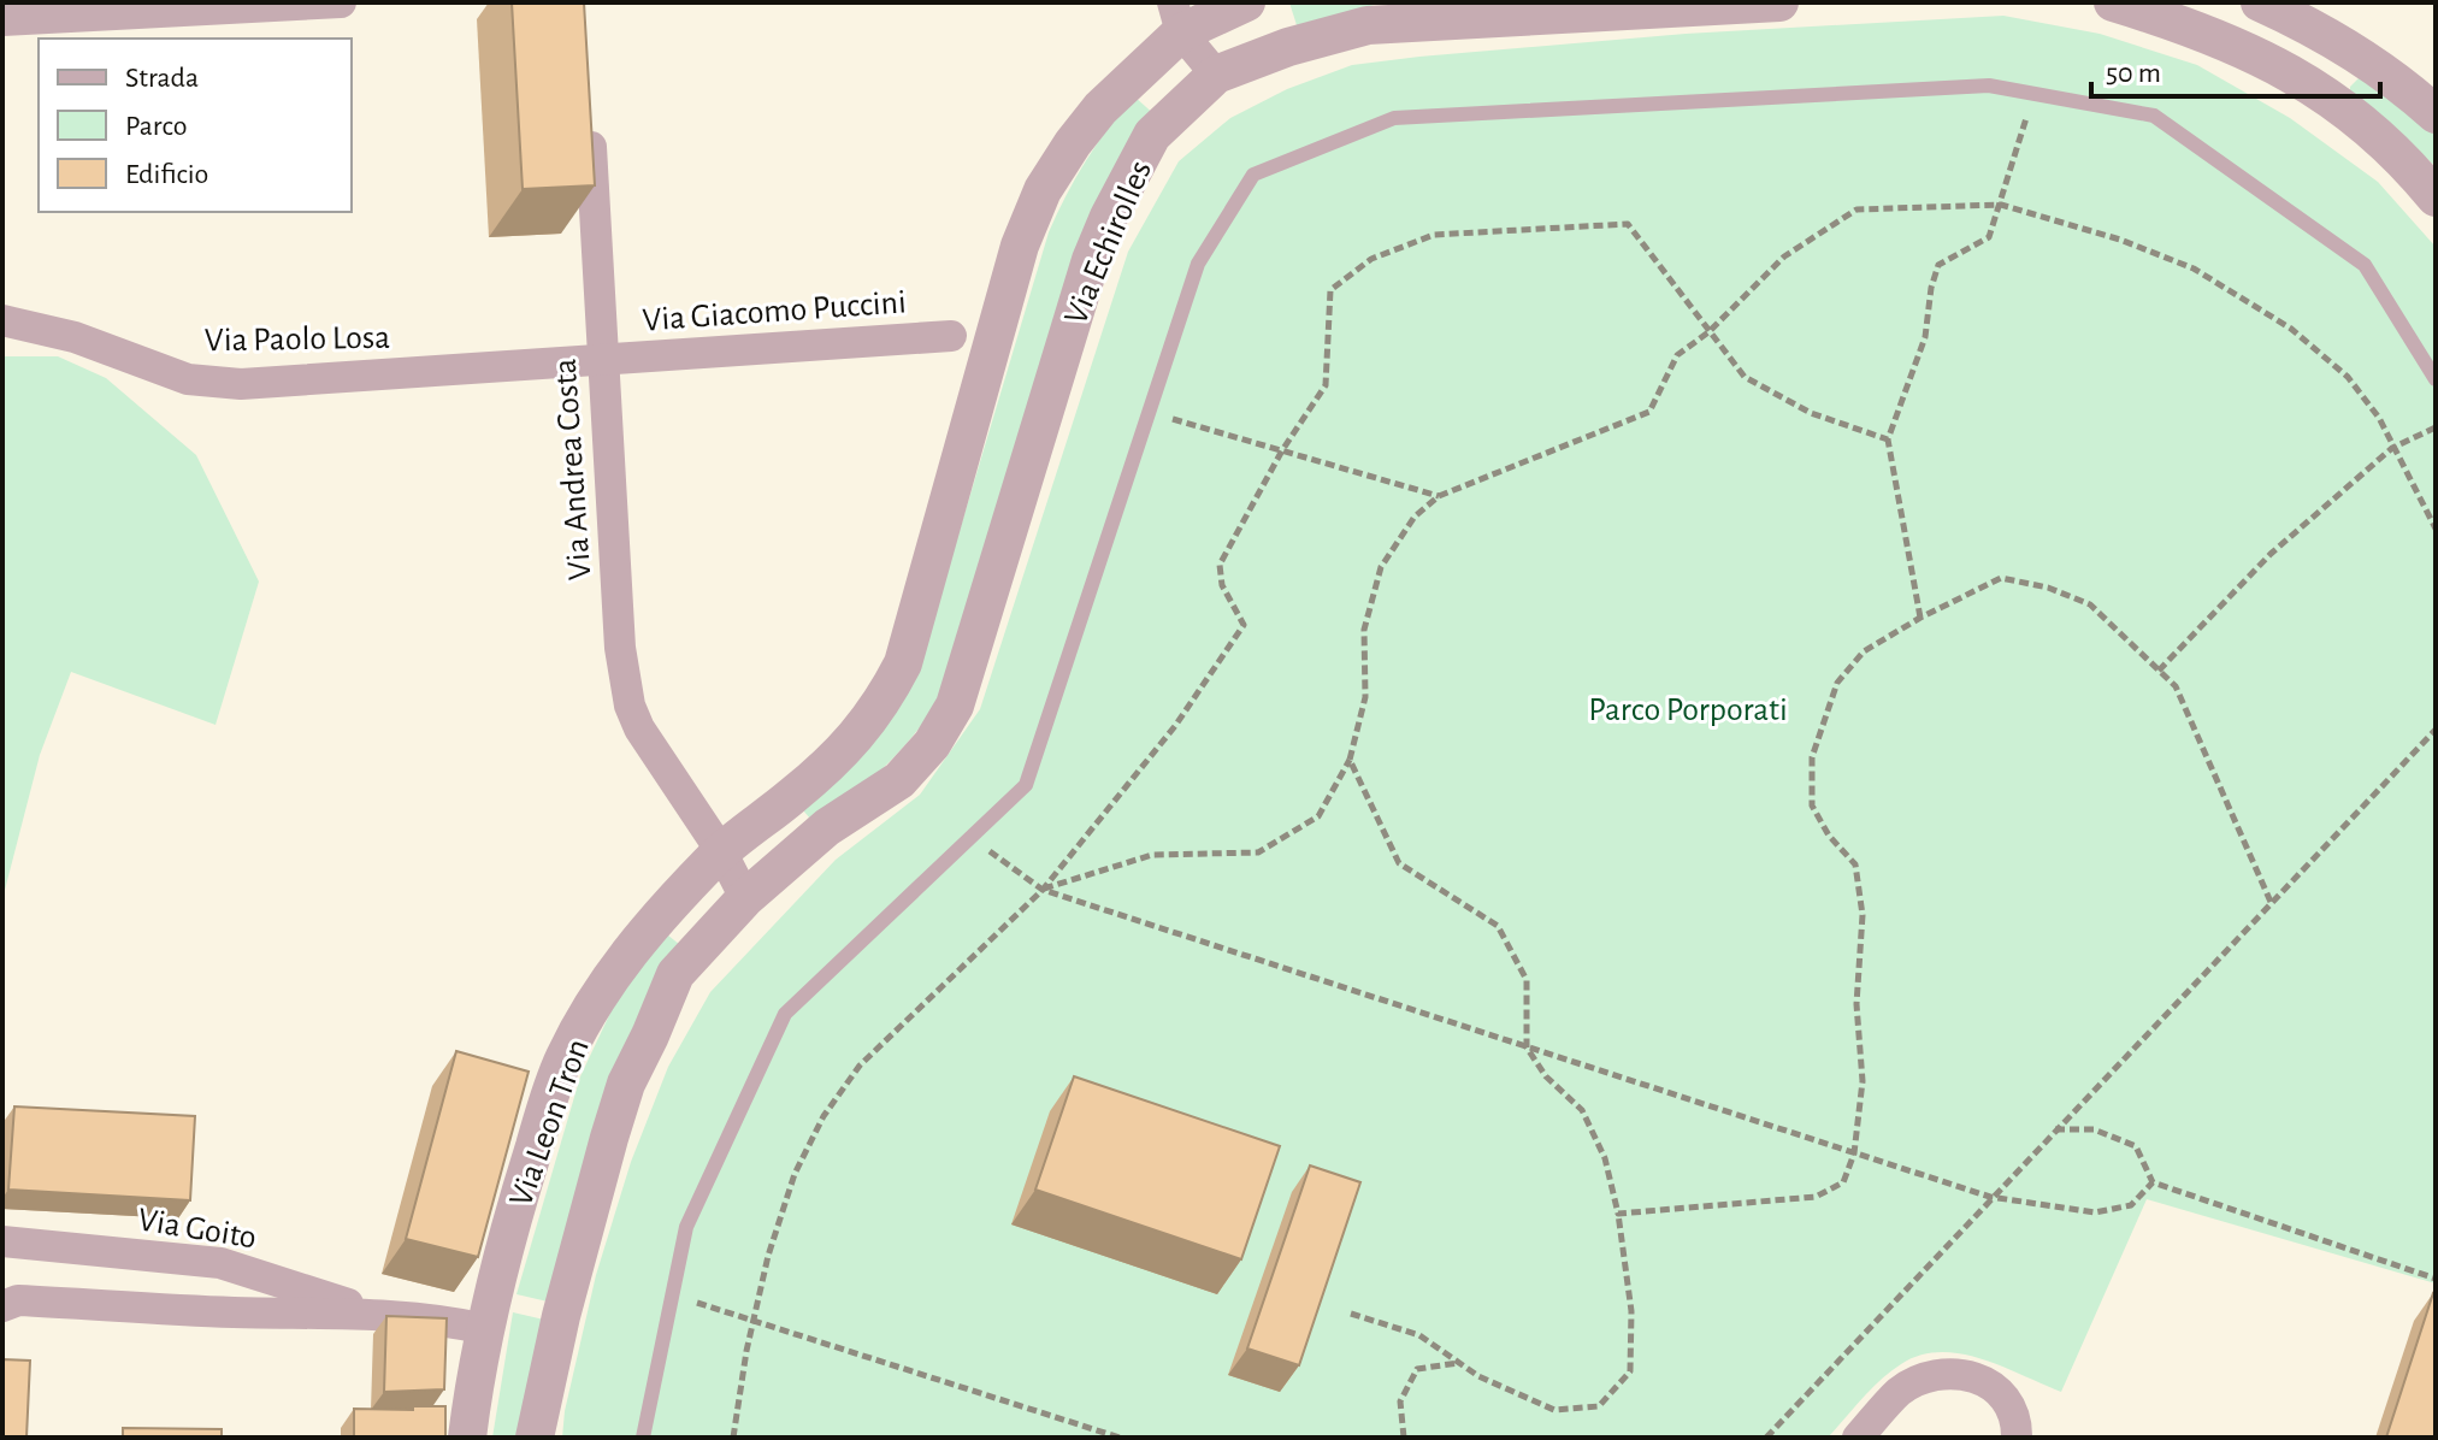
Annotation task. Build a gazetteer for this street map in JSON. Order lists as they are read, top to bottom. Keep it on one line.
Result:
{"streets":{"street":["Via Echirolles","Via Giacomo Puccini","Via Paolo Losa","Via Andrea Costa","Via Leon Tron","Via Goito"]},"crossings":[["Via Echirolles","Via Andrea Costa"],["Via Echirolles","Via Leon Tron"],["Via Giacomo Puccini","Via Paolo Losa"],["Via Giacomo Puccini","Via Andrea Costa"],["Via Paolo Losa","Via Andrea Costa"],["Via Andrea Costa","Via Leon Tron"],["Via Leon Tron","Via Goito"]],"parks":["Parco Porporati"],"legend":["Strada","Parco","Edificio"],"scale_bar":"50 m"}
